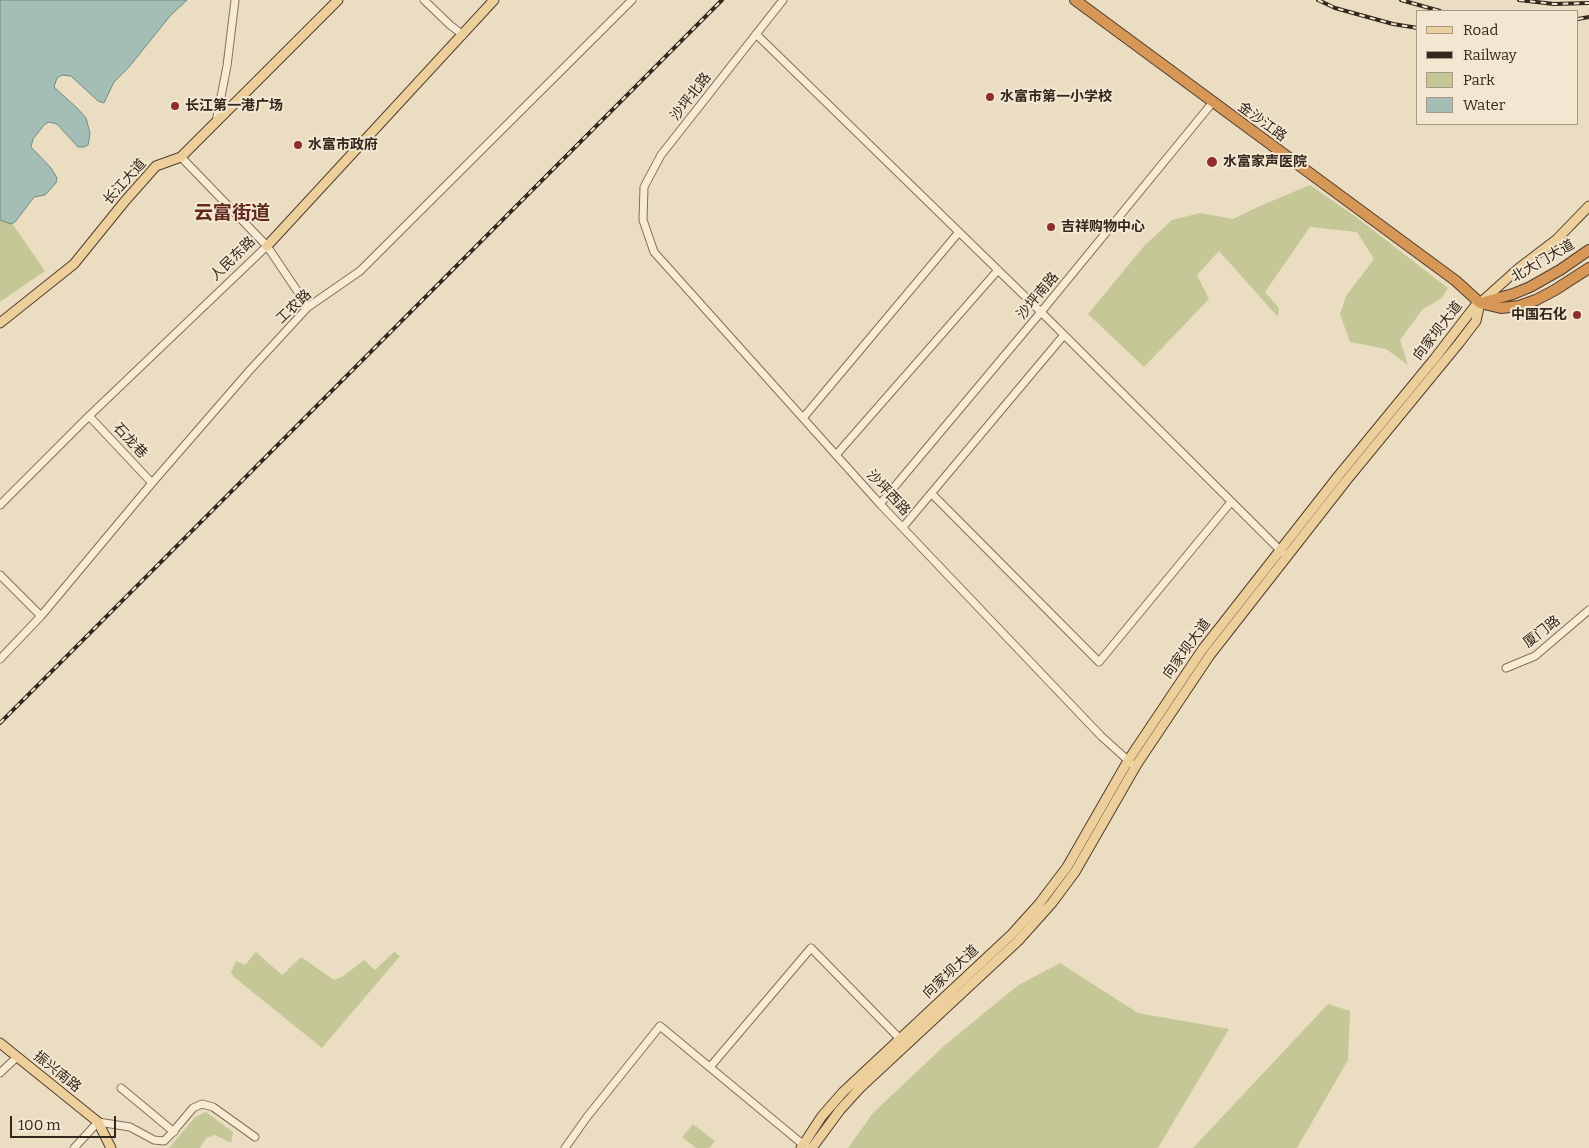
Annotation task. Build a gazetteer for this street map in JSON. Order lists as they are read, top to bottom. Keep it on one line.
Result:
{"streets":{"highway":["金沙江路","北大门大道"],"main road":["长江大道","人民东路","向家坝大道","振兴南路"],"street":["沙坪北路","沙坪南路","工农路","石龙巷","沙坪西路","厦门路"]},"crossings":[["沙坪北路","沙坪西路"],["金沙江路","北大门大道"],["金沙江路","沙坪南路"],["金沙江路","向家坝大道"],["人民东路","石龙巷"],["北大门大道","向家坝大道"],["沙坪南路","沙坪西路"],["工农路","石龙巷"],["向家坝大道","沙坪西路"]],"districts":["云富街道"],"places":["水富市第一小学校","长江第一港广场","水富市政府","水富家声医院","吉祥购物中心","中国石化"],"legend":["Road","Railway","Park","Water"],"scale_bar":"100 m"}
